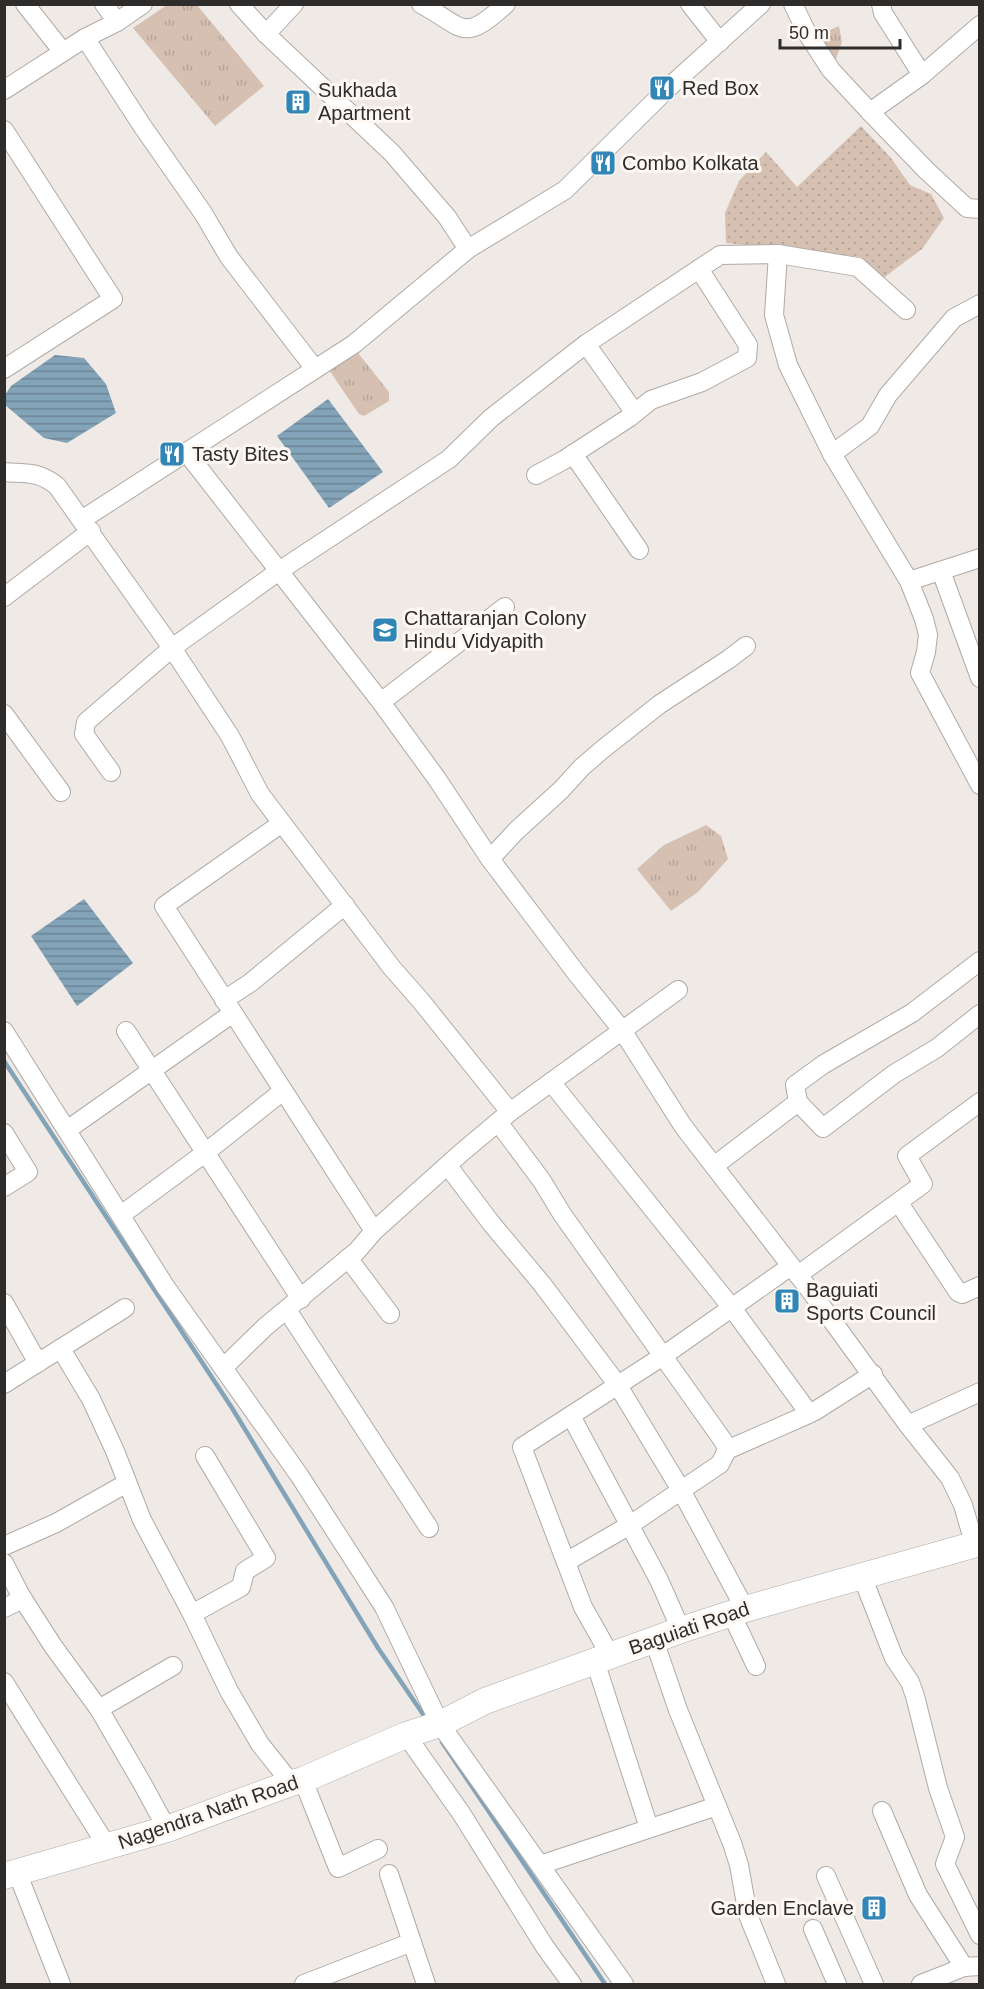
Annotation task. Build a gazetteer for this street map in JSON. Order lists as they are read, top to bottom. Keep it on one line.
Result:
{"streets":{"street":["Baguiati Road","Nagendra Nath Road"]},"crossings":[["Baguiati Road","Nagendra Nath Road"]],"places":{"restaurant":["Red Box","Combo Kolkata","Tasty Bites"],"building":["Sukhada Apartment","Baguiati Sports Council","Garden Enclave"],"school or university":["Chattaranjan Colony Hindu Vidyapith"]},"scale_bar":"50 m"}
